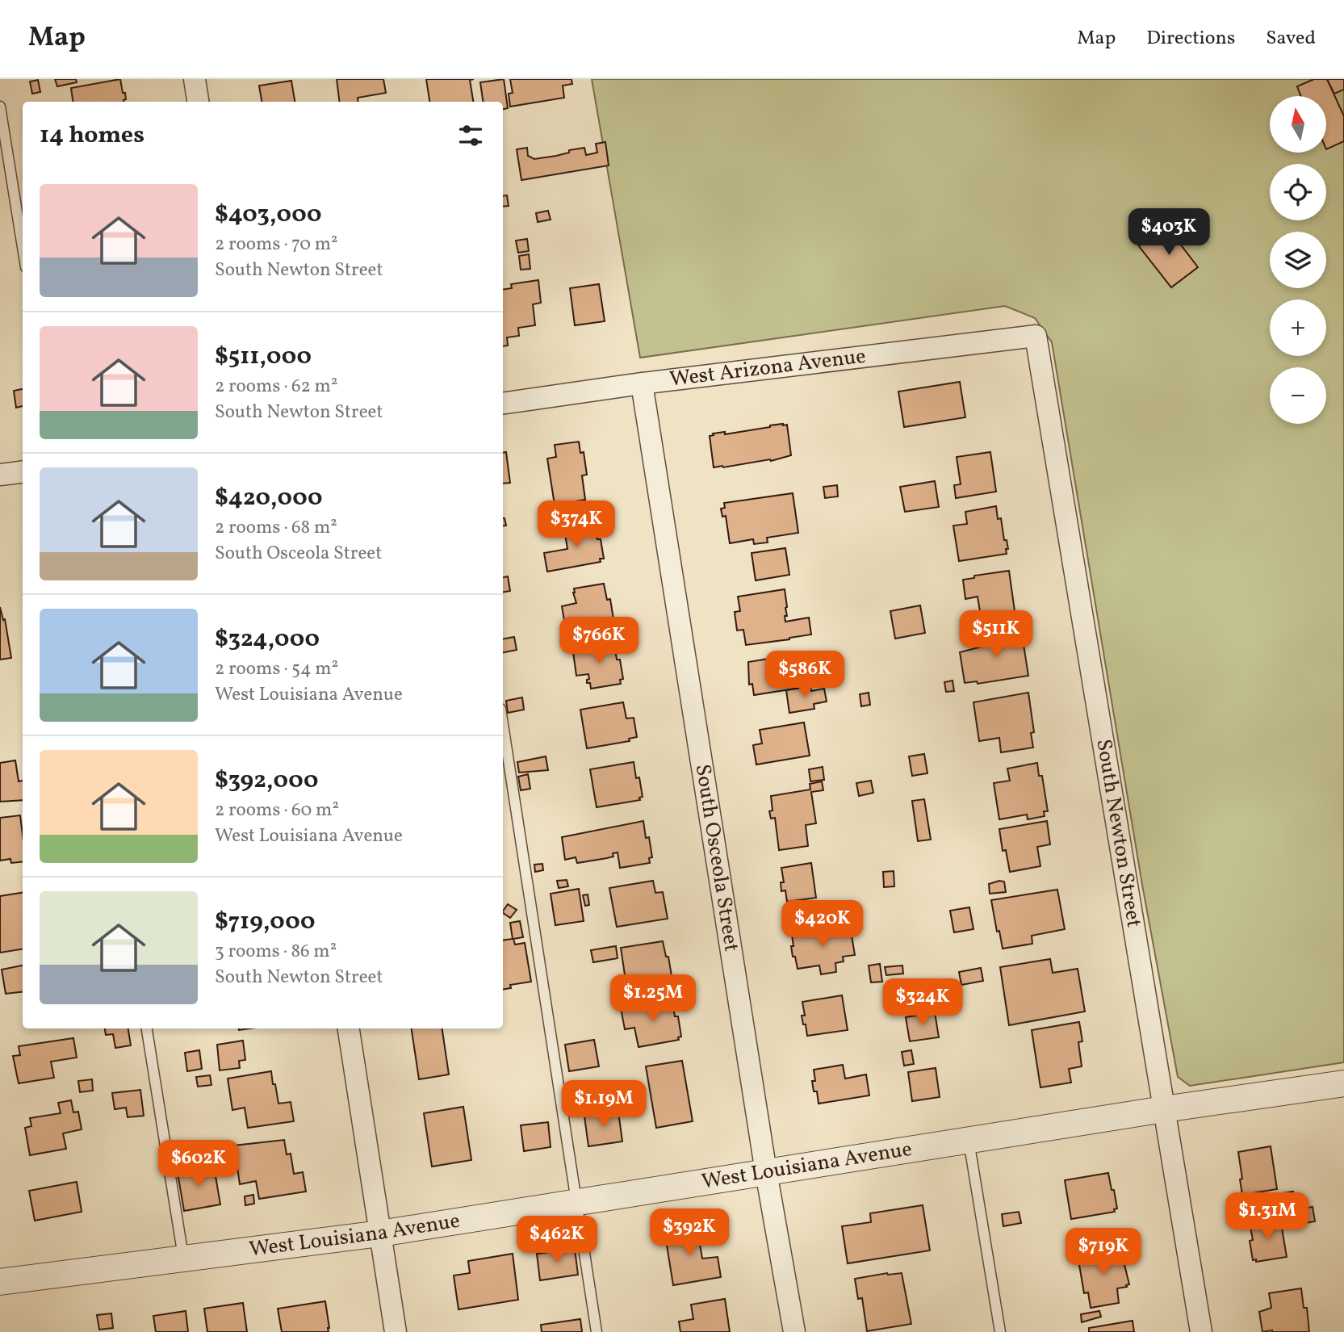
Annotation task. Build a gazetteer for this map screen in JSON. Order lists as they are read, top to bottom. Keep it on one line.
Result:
{"streets":{"street":["West Arizona Avenue","South Newton Street","South Osceola Street","West Louisiana Avenue"]},"crossings":[["West Arizona Avenue","South Newton Street"],["West Arizona Avenue","South Osceola Street"],["South Newton Street","West Louisiana Avenue"],["South Osceola Street","West Louisiana Avenue"]],"north":"top","page":{"header":"Map","nav":["Map","Directions","Saved"],"map_buttons":["+","−"],"heading":"14 homes","list":[{"name":"$403,000","note":"2 rooms · 70 m² · South Newton Street"},{"name":"$511,000","note":"2 rooms · 62 m² · South Newton Street"},{"name":"$420,000","note":"2 rooms · 68 m² · South Osceola Street"},{"name":"$324,000","note":"2 rooms · 54 m² · West Louisiana Avenue"},{"name":"$392,000","note":"2 rooms · 60 m² · West Louisiana Avenue"},{"name":"$719,000","note":"3 rooms · 86 m² · South Newton Street"}],"price":["$403K","$374K","$511K","$766K","$586K","$420K","$1.25M","$324K","$1.19M","$602K","$1.31M","$392K","$462K","$719K"]}}
